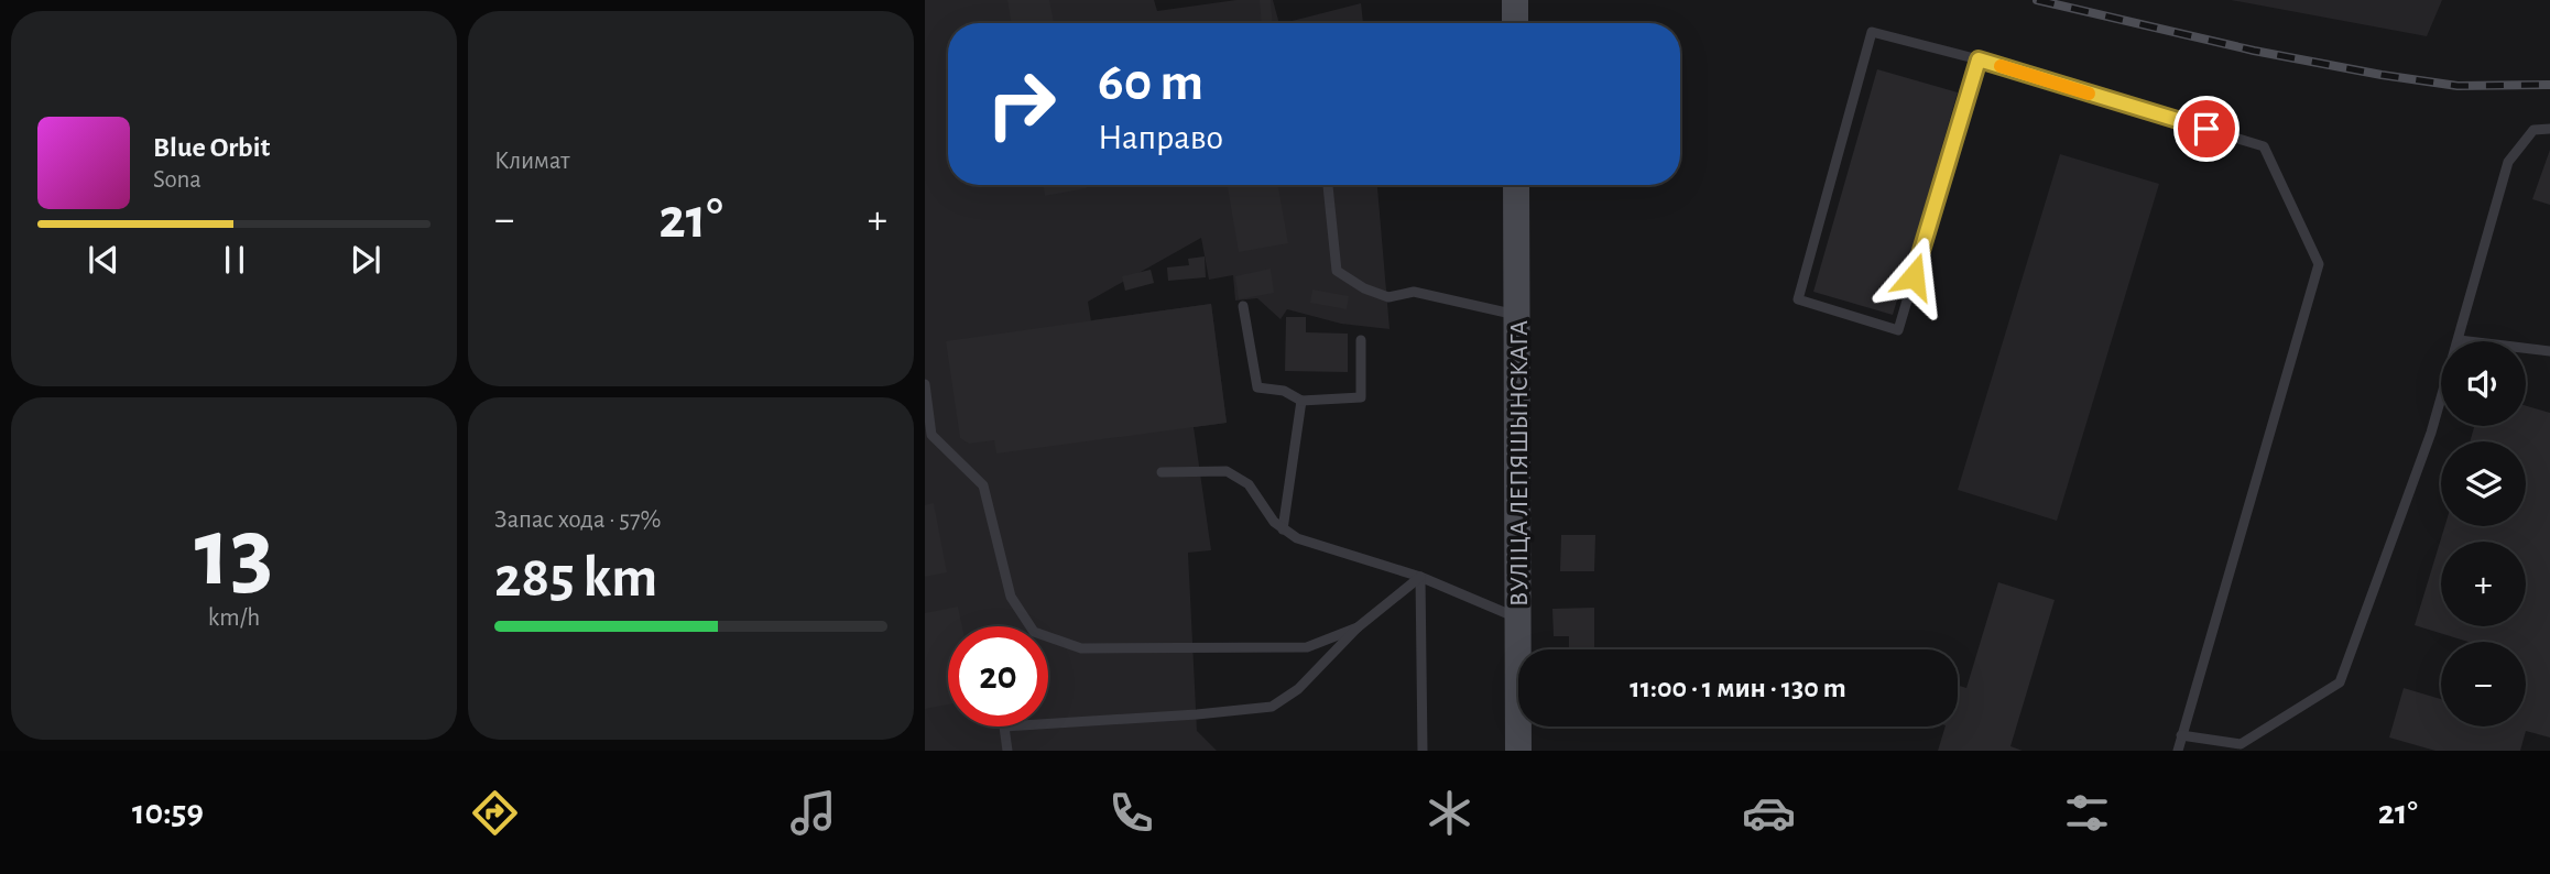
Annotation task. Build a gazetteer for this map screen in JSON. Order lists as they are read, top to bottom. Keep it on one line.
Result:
{"streets":{"main road":["ВУЛІЦА ЛЕПЯШЫНСКАГА"]},"page":{"tile":["Климат",["13","km/h"],["Запас хода · 57%","285 km"]],"turn":["60 m","Направо"],"song":["Blue Orbit","Sona"],"heat":["−","21°","+"],"map_buttons":["+","−"],"limit":"20","trip":"11:00 · 1 мин · 130 m","tabs":["10:59","21°"]}}
